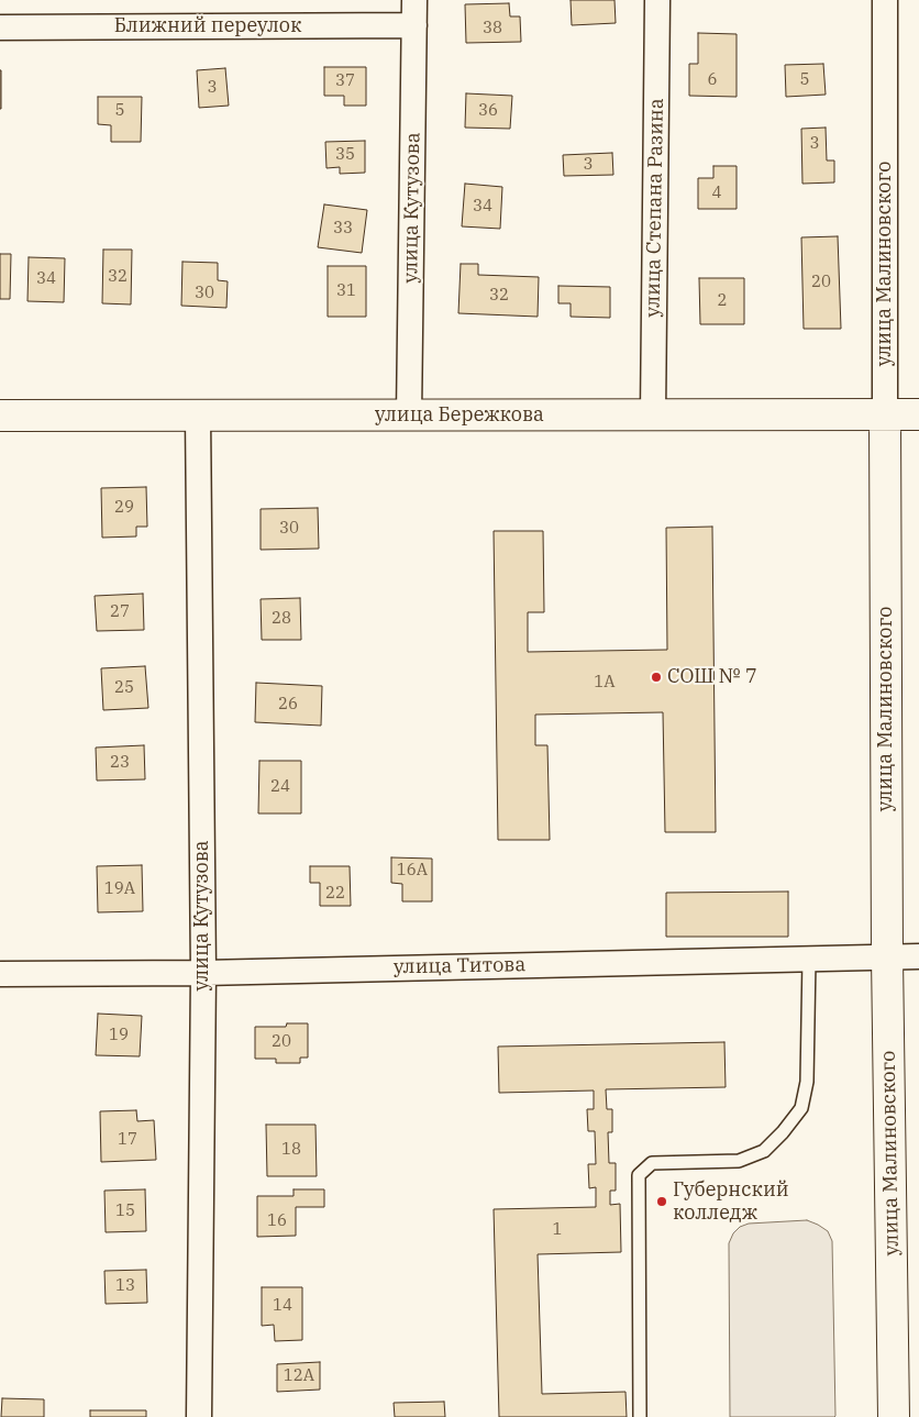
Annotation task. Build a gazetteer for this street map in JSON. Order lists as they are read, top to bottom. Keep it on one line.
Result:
{"streets":{"street":["Ближний переулок","улица Кутузова","улица Степана Разина","улица Малиновского","улица Бережкова","улица Титова"]},"crossings":[["Ближний переулок","улица Кутузова"],["улица Кутузова","улица Бережкова"],["улица Кутузова","улица Титова"],["улица Степана Разина","улица Бережкова"],["улица Малиновского","улица Бережкова"],["улица Малиновского","улица Титова"]],"places":["СОШ № 7","Губернский колледж"],"house_numbers":["38","6","5","37","3","5","36","3","35","3","4","34","33","32","34","20","31","30","32","2","29","30","27","28","1А","25","26","23","24","16А","19А","22","19","20","17","18","15","16","1","13","14","12А"]}
